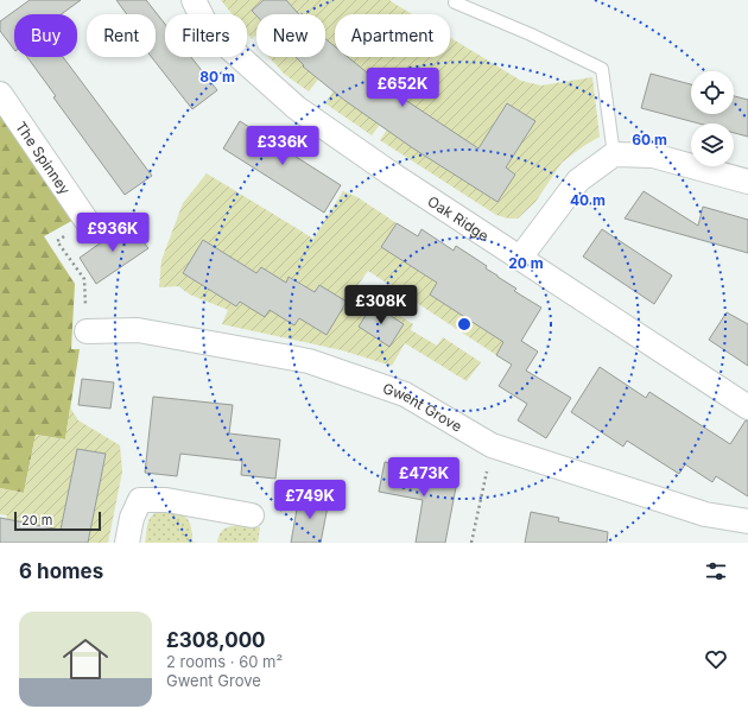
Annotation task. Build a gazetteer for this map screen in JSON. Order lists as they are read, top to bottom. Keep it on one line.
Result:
{"streets":{"street":["The Spinney","Oak Ridge","Gwent Grove"]},"scale_bar":"20 m","page":{"chip":["Buy","Rent","Filters","New","Apartment"],"price":["£652K","£336K","£936K","£308K","£473K","£749K"],"scale":"20 m","heading":"6 homes","list":[{"name":"£308,000","note":"2 rooms · 60 m² · Gwent Grove"}]},"rings":["80 m","60 m","40 m","20 m"]}
